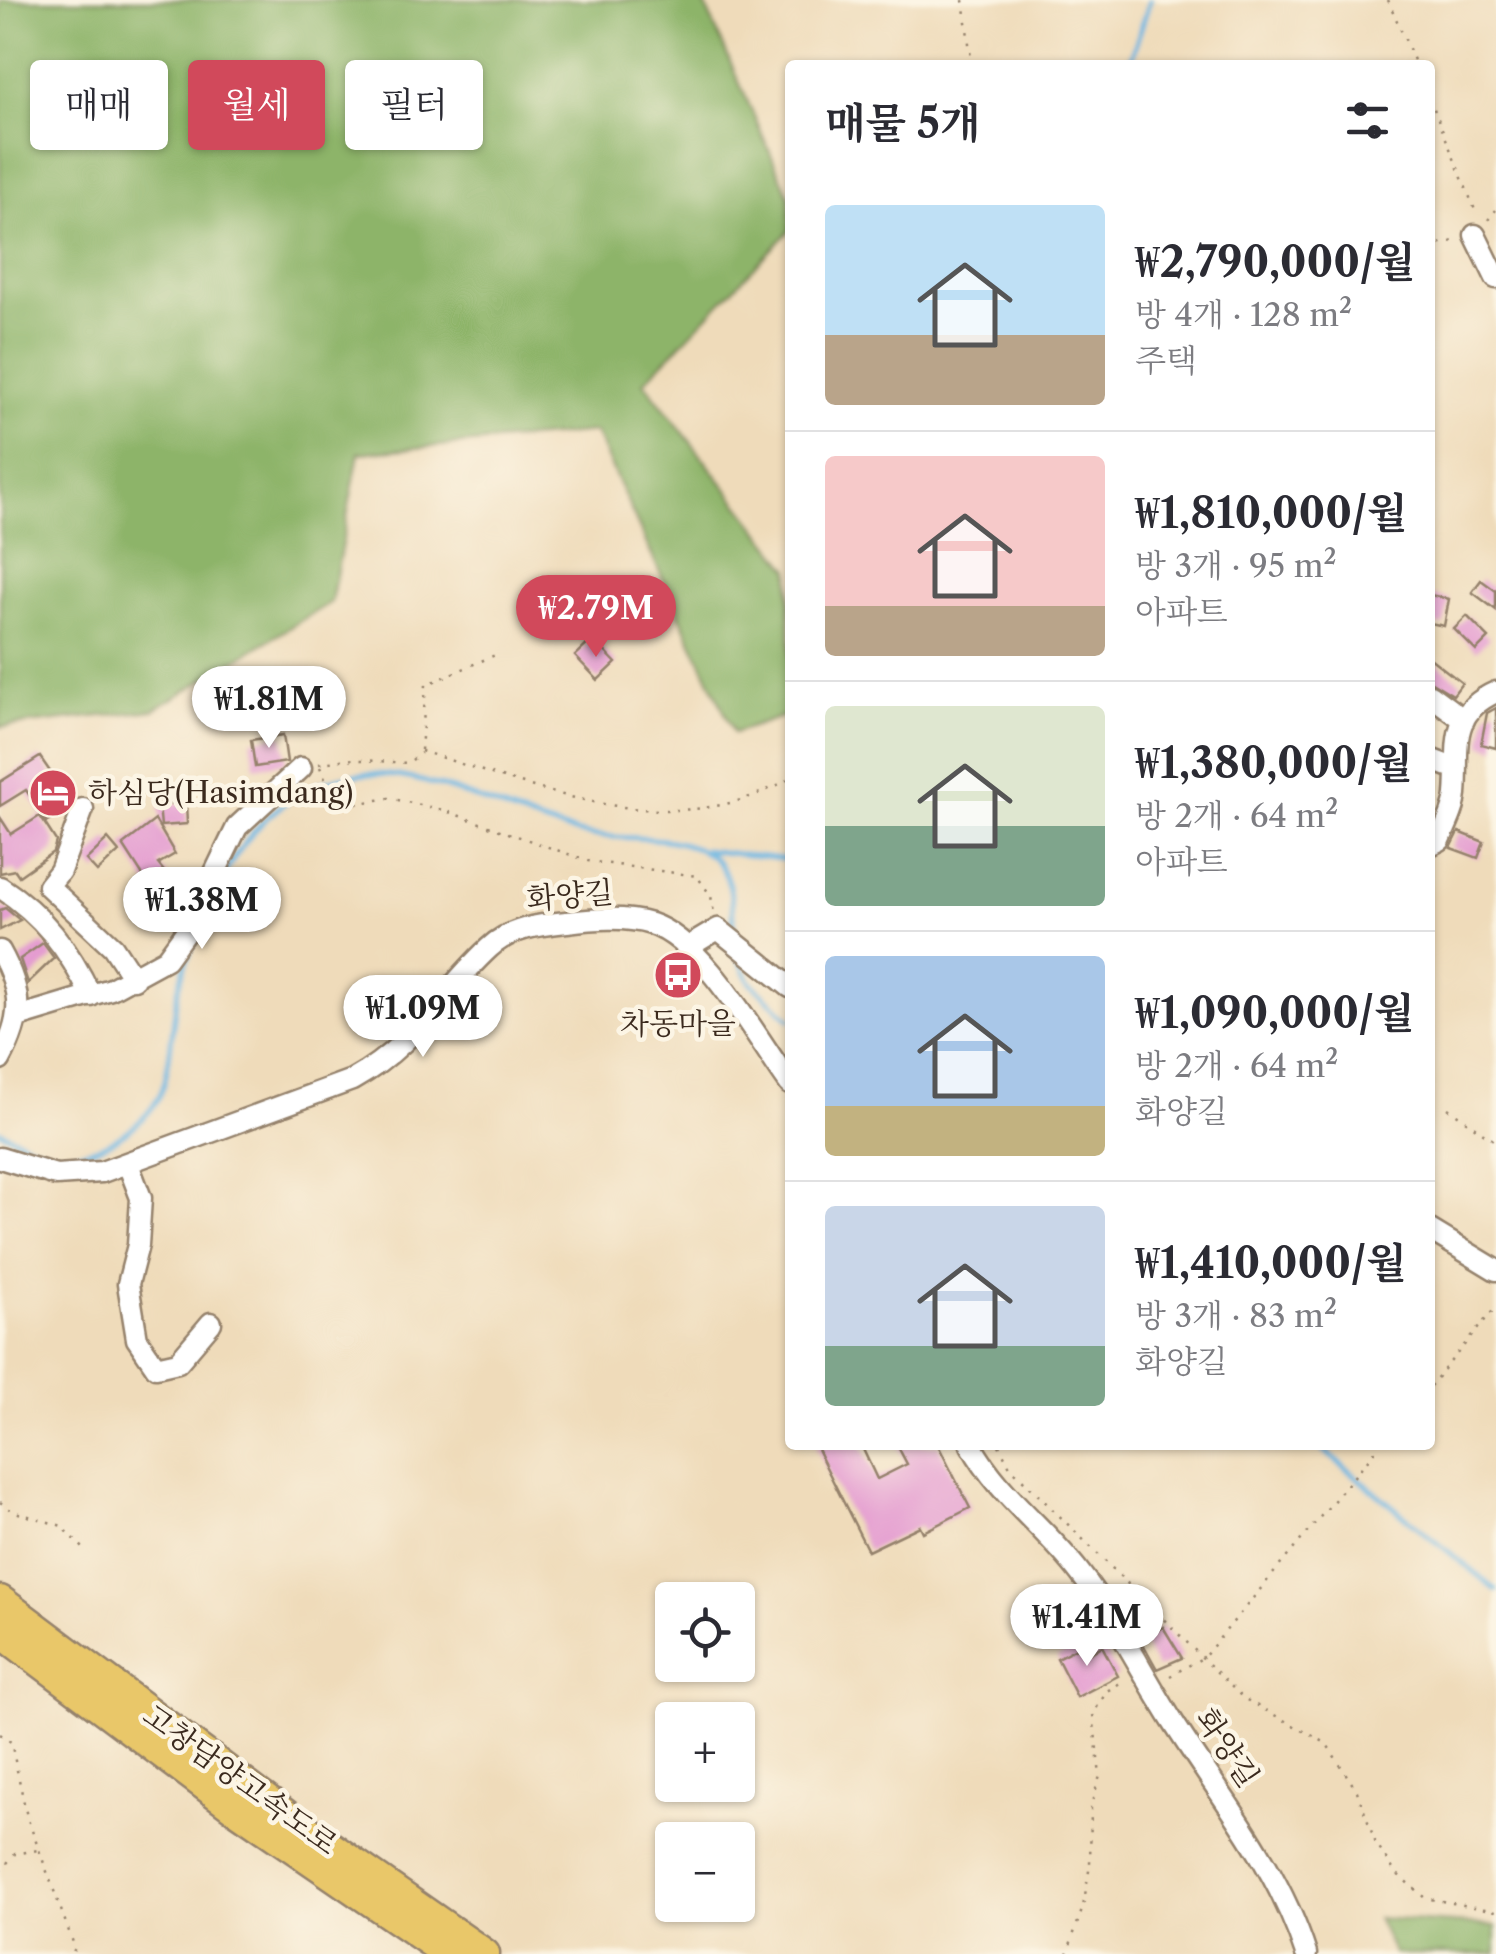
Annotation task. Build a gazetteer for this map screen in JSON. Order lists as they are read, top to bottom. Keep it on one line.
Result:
{"streets":{"highway":["고창담양고속도로"],"street":["화양길"]},"places":{"hotel":["하심당(Hasimdang)"],"bus stop":["차동마을"]},"page":{"chip":["매매","월세","필터"],"heading":"매물 5개","list":[{"name":"₩2,790,000/월","note":"방 4개 · 128 m² · 주택"},{"name":"₩1,810,000/월","note":"방 3개 · 95 m² · 아파트"},{"name":"₩1,380,000/월","note":"방 2개 · 64 m² · 아파트"},{"name":"₩1,090,000/월","note":"방 2개 · 64 m² · 화양길"},{"name":"₩1,410,000/월","note":"방 3개 · 83 m² · 화양길"}],"price":["₩2.79M","₩1.81M","₩1.38M","₩1.09M","₩1.41M"],"map_buttons":["+","−"]}}
